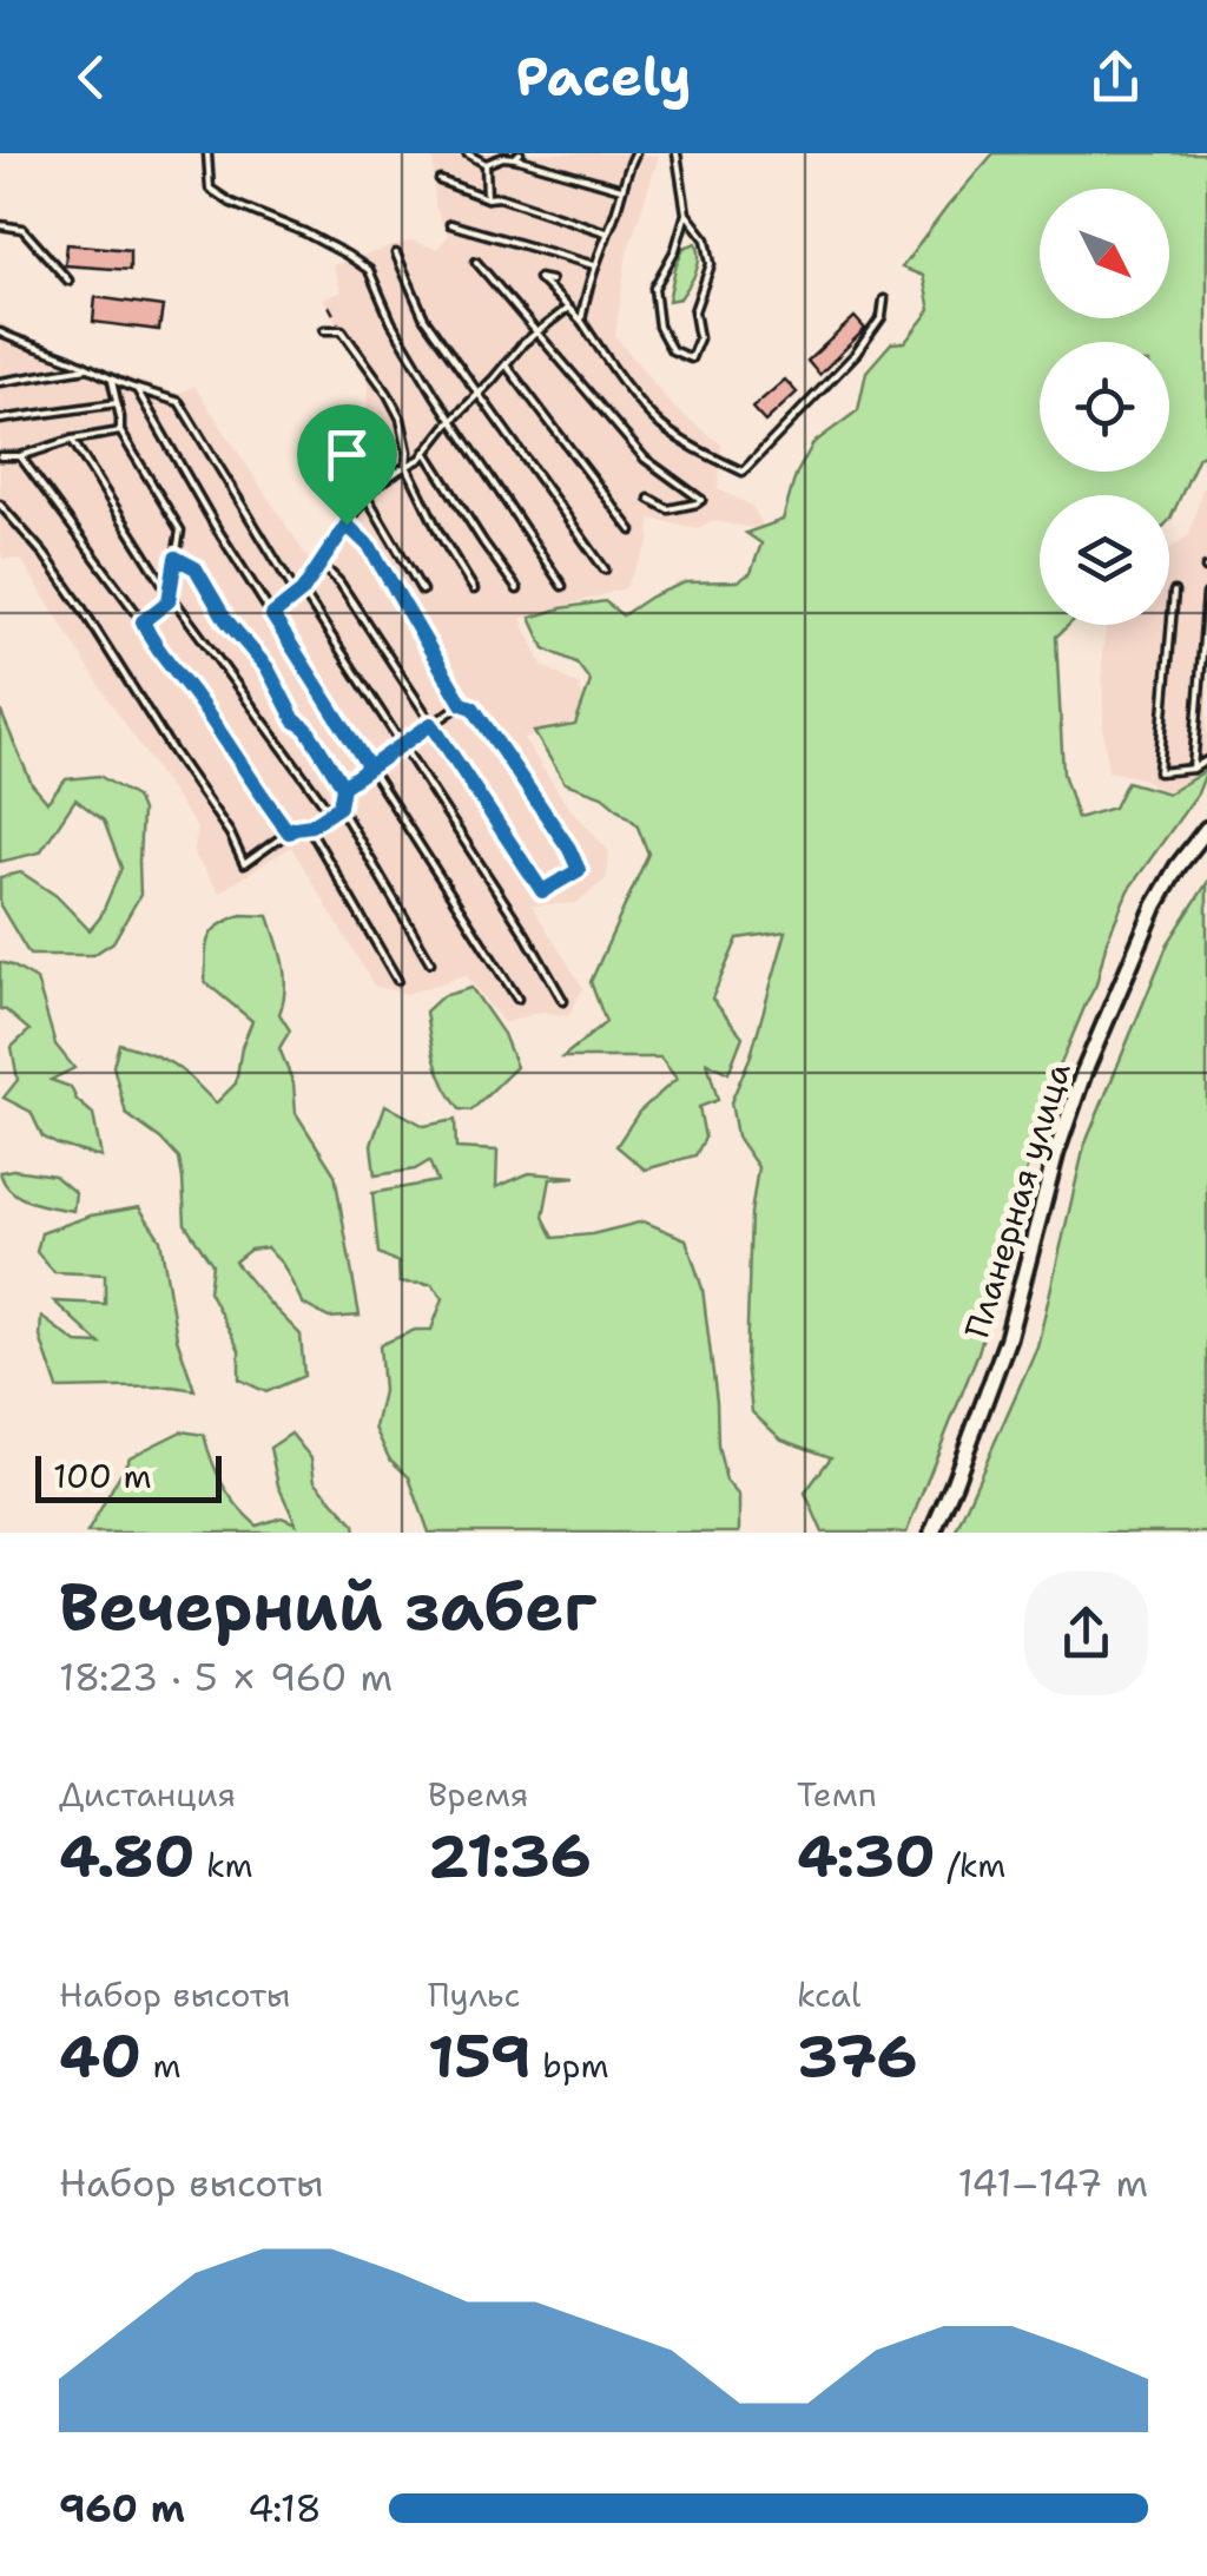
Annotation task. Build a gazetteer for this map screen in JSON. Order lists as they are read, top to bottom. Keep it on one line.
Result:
{"streets":{"main road":["Планерная улица"]},"scale_bar":"100 m","north":"bottom right","page":{"header":"Pacely","scale":"100 m","heading":["Вечерний забег","18:23 · 5 × 960 m"],"stats":[["Дистанция","4.80 km"],["Время","21:36"],["Темп","4:30 /km"],["Набор высоты","40 m"],["Пульс","159 bpm"],["kcal","376"]],"chart":["Набор высоты","141–147 m"],"list":[{"name":"960 m","note":"4:18"}]}}
